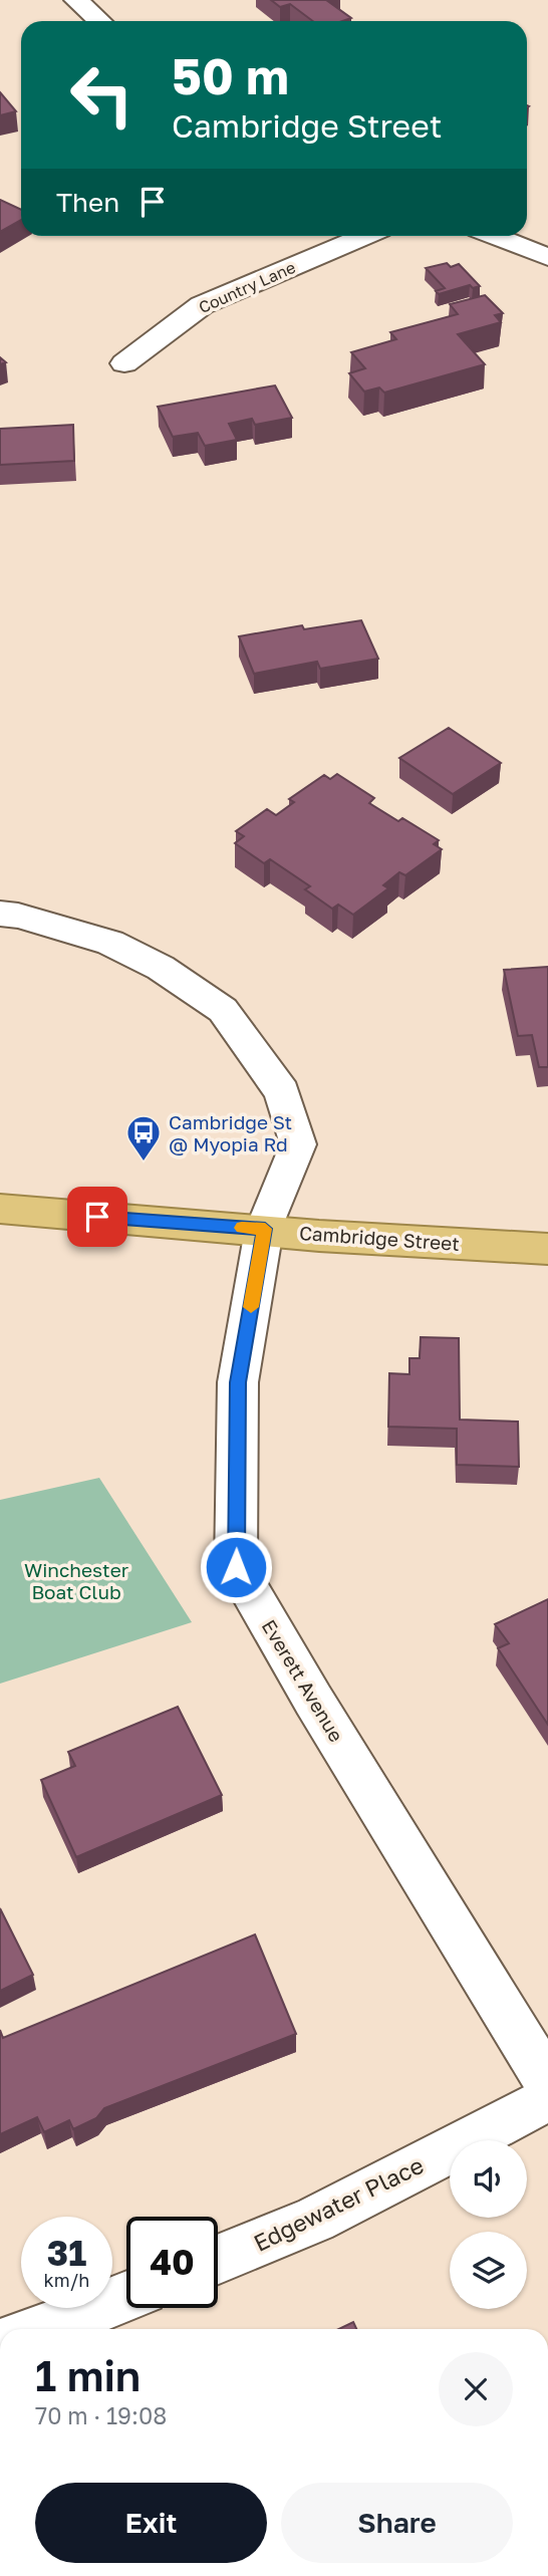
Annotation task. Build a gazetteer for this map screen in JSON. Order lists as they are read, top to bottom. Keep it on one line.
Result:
{"streets":{"highway":["Cambridge Street"],"street":["Country Lane","Everett Avenue","Edgewater Place"]},"crossings":[["Cambridge Street","Everett Avenue"]],"parks":["Winchester Boat Club"],"places":{"bus stop":["Cambridge St @ Myopia Rd"]},"page":{"turn":["50 m","Cambridge Street"],"then":"Then","speed":"31 km/h","limit":"40","heading":["1 min","70 m · 19:08"],"buttons":["Exit","Share"]}}
